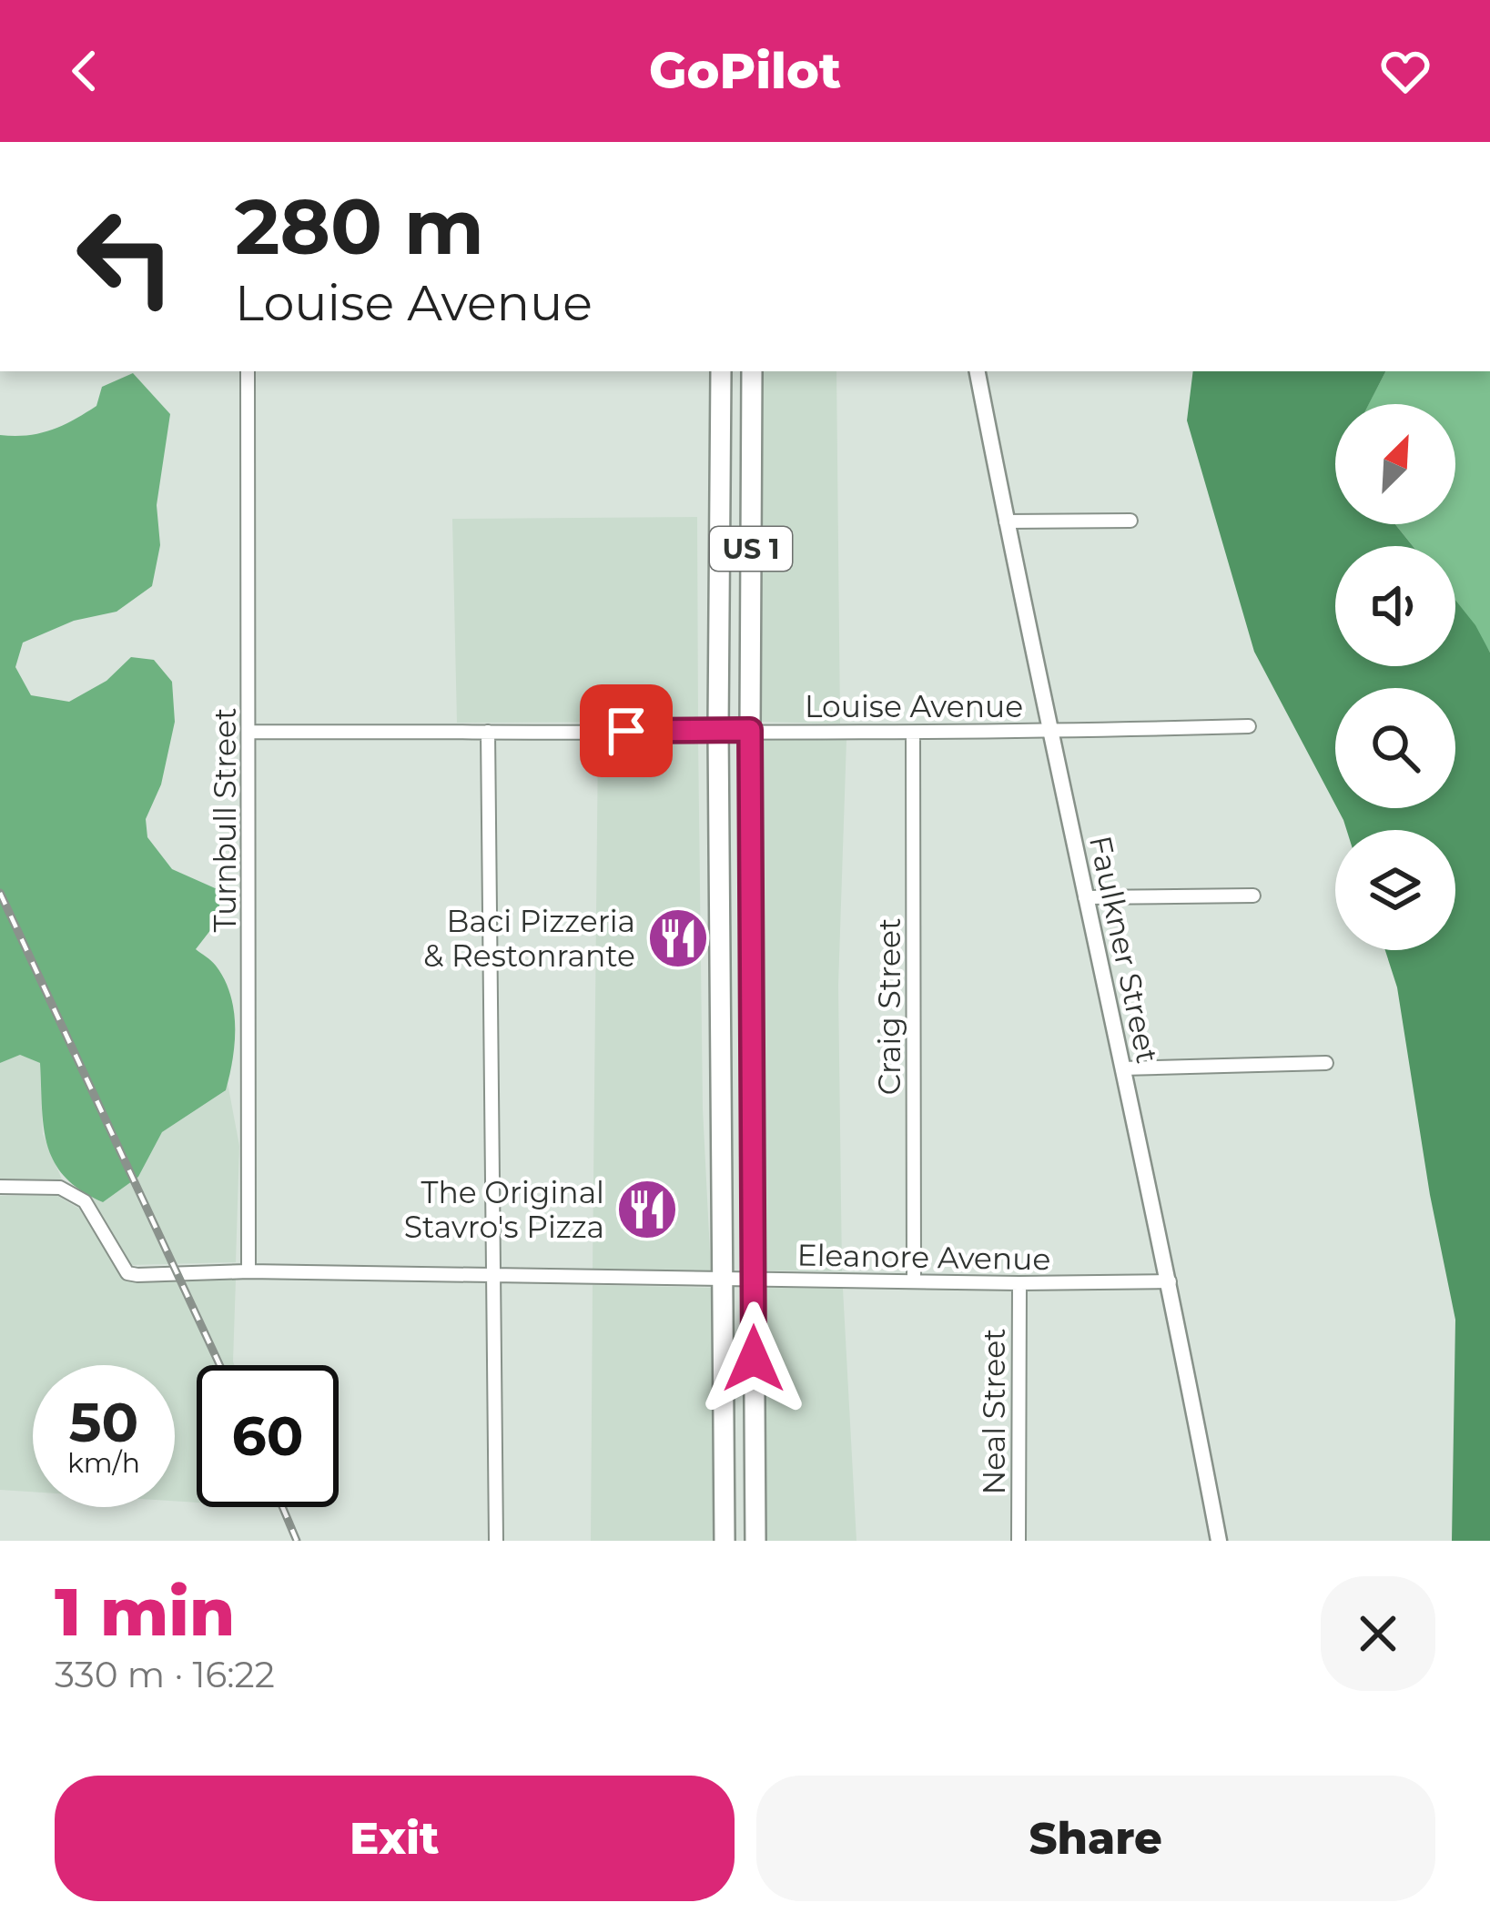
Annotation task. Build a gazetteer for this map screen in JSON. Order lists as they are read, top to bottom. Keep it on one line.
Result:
{"streets":{"main road":["US 1"],"street":["Louise Avenue","Turnbull Street","Faulkner Street","Craig Street","Eleanore Avenue","Neal Street"]},"crossings":[["US 1","Louise Avenue"],["US 1","Eleanore Avenue"],["Louise Avenue","Turnbull Street"],["Louise Avenue","Faulkner Street"],["Louise Avenue","Craig Street"],["Turnbull Street","Eleanore Avenue"],["Faulkner Street","Eleanore Avenue"],["Craig Street","Eleanore Avenue"],["Eleanore Avenue","Neal Street"]],"places":{"restaurant":["Baci Pizzeria & Restonrante","The Original Stavro's Pizza"]},"north":"top right","page":{"header":"GoPilot","turn":["280 m","Louise Avenue"],"speed":"50 km/h","limit":"60","heading":["1 min","330 m · 16:22"],"buttons":["Exit","Share"]}}
